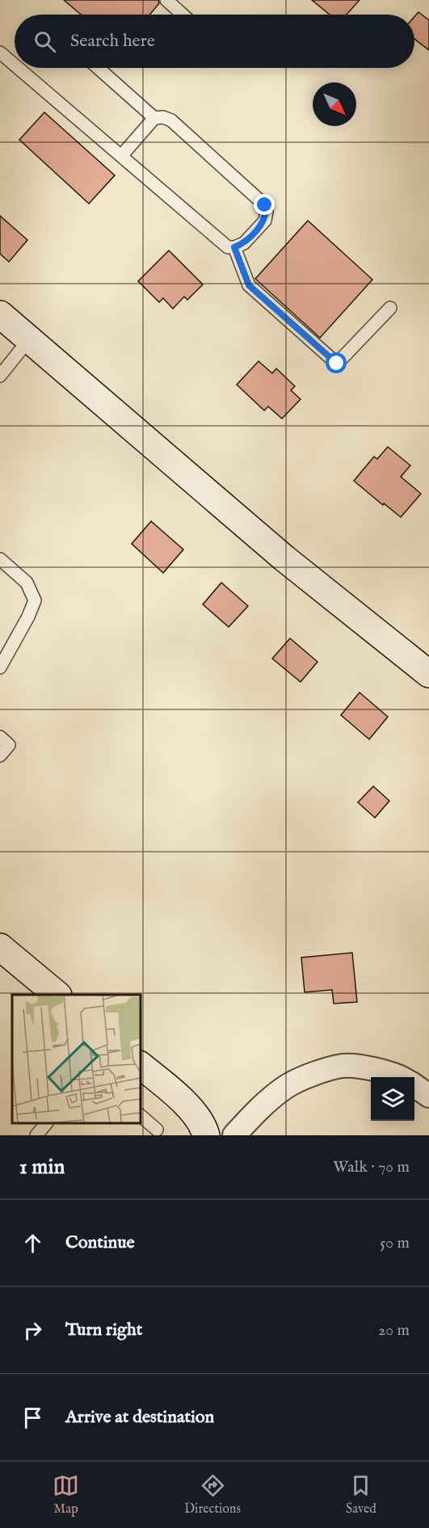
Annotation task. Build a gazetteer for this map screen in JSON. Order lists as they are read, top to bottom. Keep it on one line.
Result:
{"north":"bottom right","page":{"search":"Search here","heading":["1 min","Walk · 70 m"],"list":[["Continue","50 m"],["Turn right","20 m"],"Arrive at destination"],"nav":["Map","Directions","Saved"]}}
